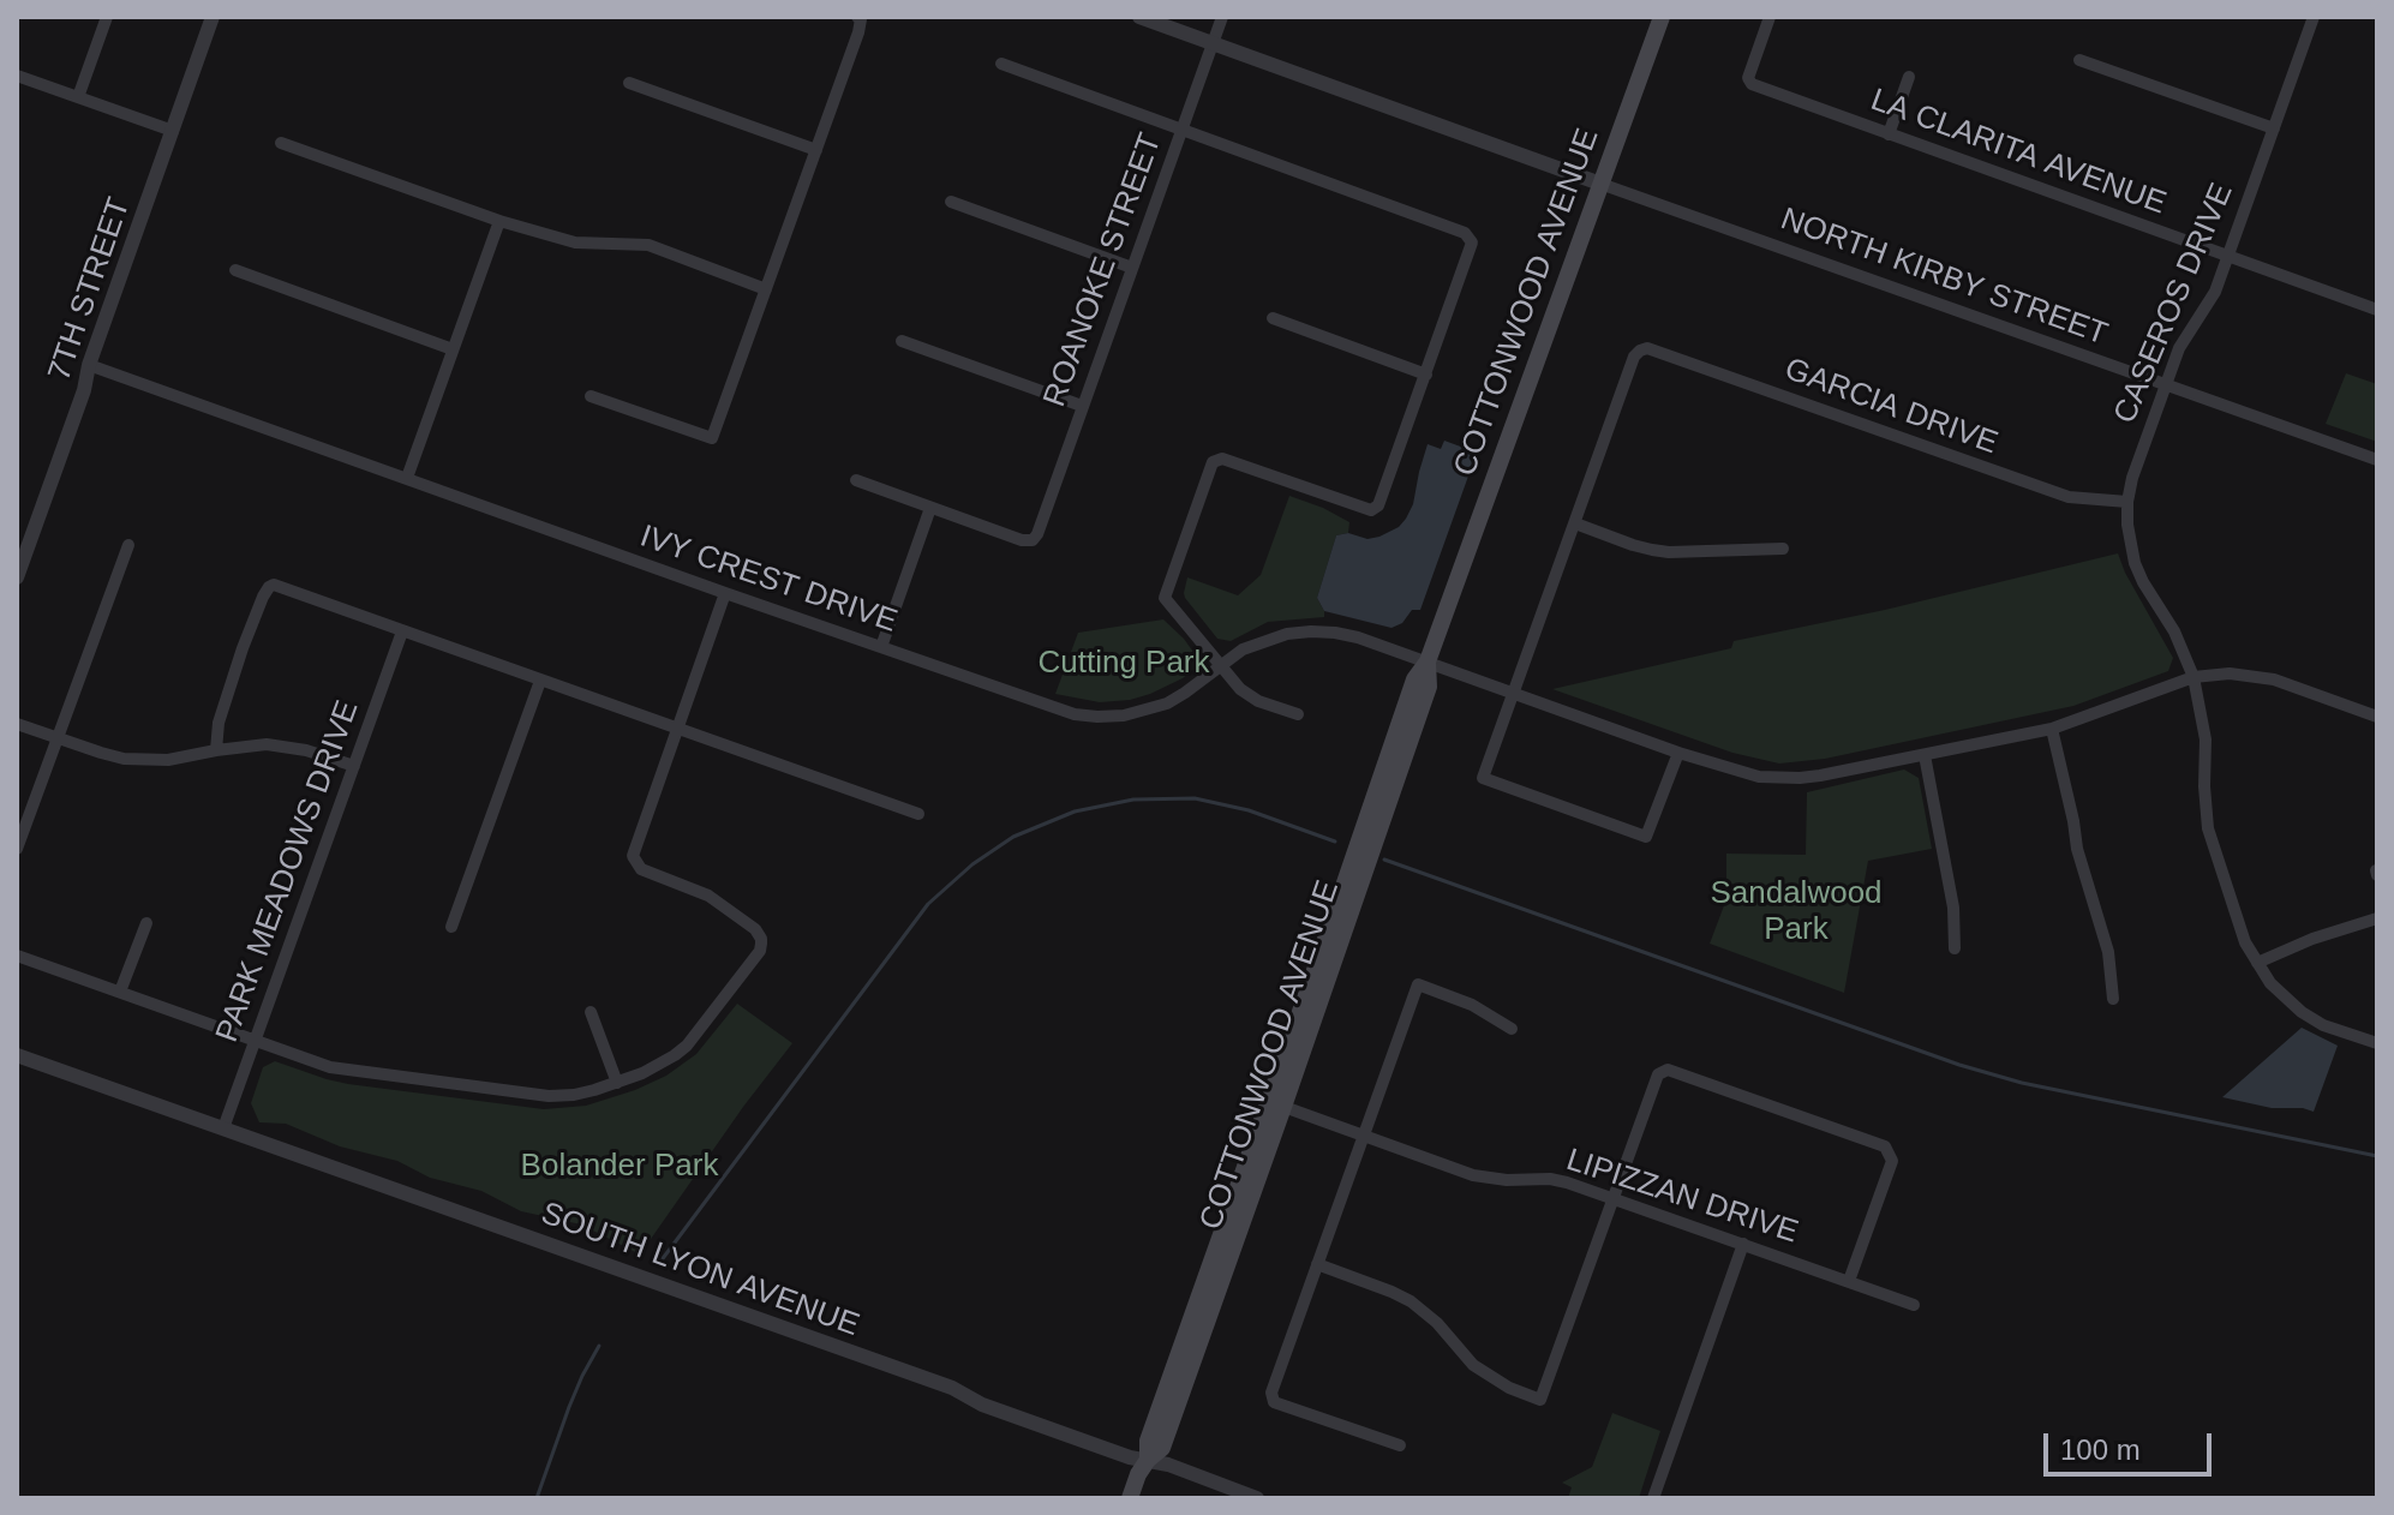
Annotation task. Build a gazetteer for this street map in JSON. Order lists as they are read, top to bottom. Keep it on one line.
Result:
{"streets":{"main road":["COTTONWOOD AVENUE"],"street":["LA CLARITA AVENUE","ROANOKE STREET","NORTH KIRBY STREET","7TH STREET","CASEROS DRIVE","GARCIA DRIVE","IVY CREST DRIVE","PARK MEADOWS DRIVE","LIPIZZAN DRIVE","SOUTH LYON AVENUE"]},"crossings":[["LA CLARITA AVENUE","CASEROS DRIVE"],["NORTH KIRBY STREET","COTTONWOOD AVENUE"],["NORTH KIRBY STREET","CASEROS DRIVE"],["7TH STREET","IVY CREST DRIVE"],["COTTONWOOD AVENUE","IVY CREST DRIVE"],["COTTONWOOD AVENUE","LIPIZZAN DRIVE"],["COTTONWOOD AVENUE","SOUTH LYON AVENUE"],["CASEROS DRIVE","GARCIA DRIVE"],["CASEROS DRIVE","IVY CREST DRIVE"],["PARK MEADOWS DRIVE","SOUTH LYON AVENUE"]],"parks":["Cutting Park","Sandalwood Park","Bolander Park"],"scale_bar":"100 m"}
